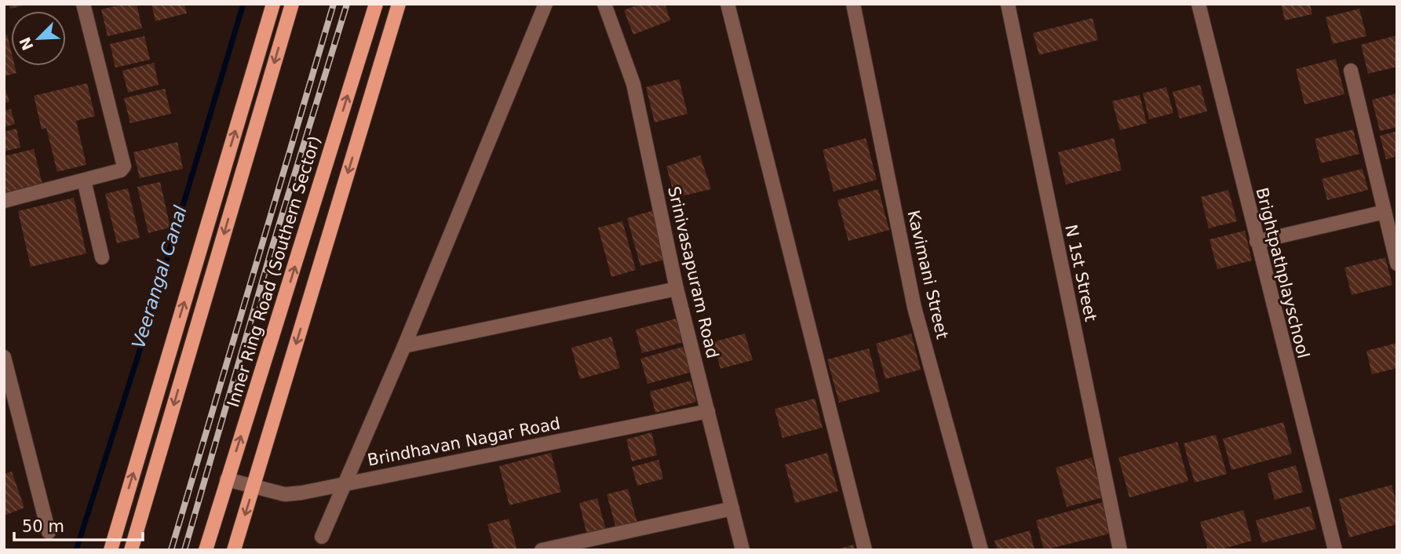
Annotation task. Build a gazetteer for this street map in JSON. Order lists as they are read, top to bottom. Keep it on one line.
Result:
{"streets":{"main road":["Inner Ring Road (Southern Sector)"],"street":["Srinivasapuram Road","N 1st Street","Brightpathplayschool","Kavimani Street","Brindhavan Nagar Road"]},"crossings":[["Inner Ring Road (Southern Sector)","Brindhavan Nagar Road"],["Srinivasapuram Road","Brindhavan Nagar Road"]],"water":["Veerangal Canal"],"scale_bar":"50 m","north":"bottom left"}
